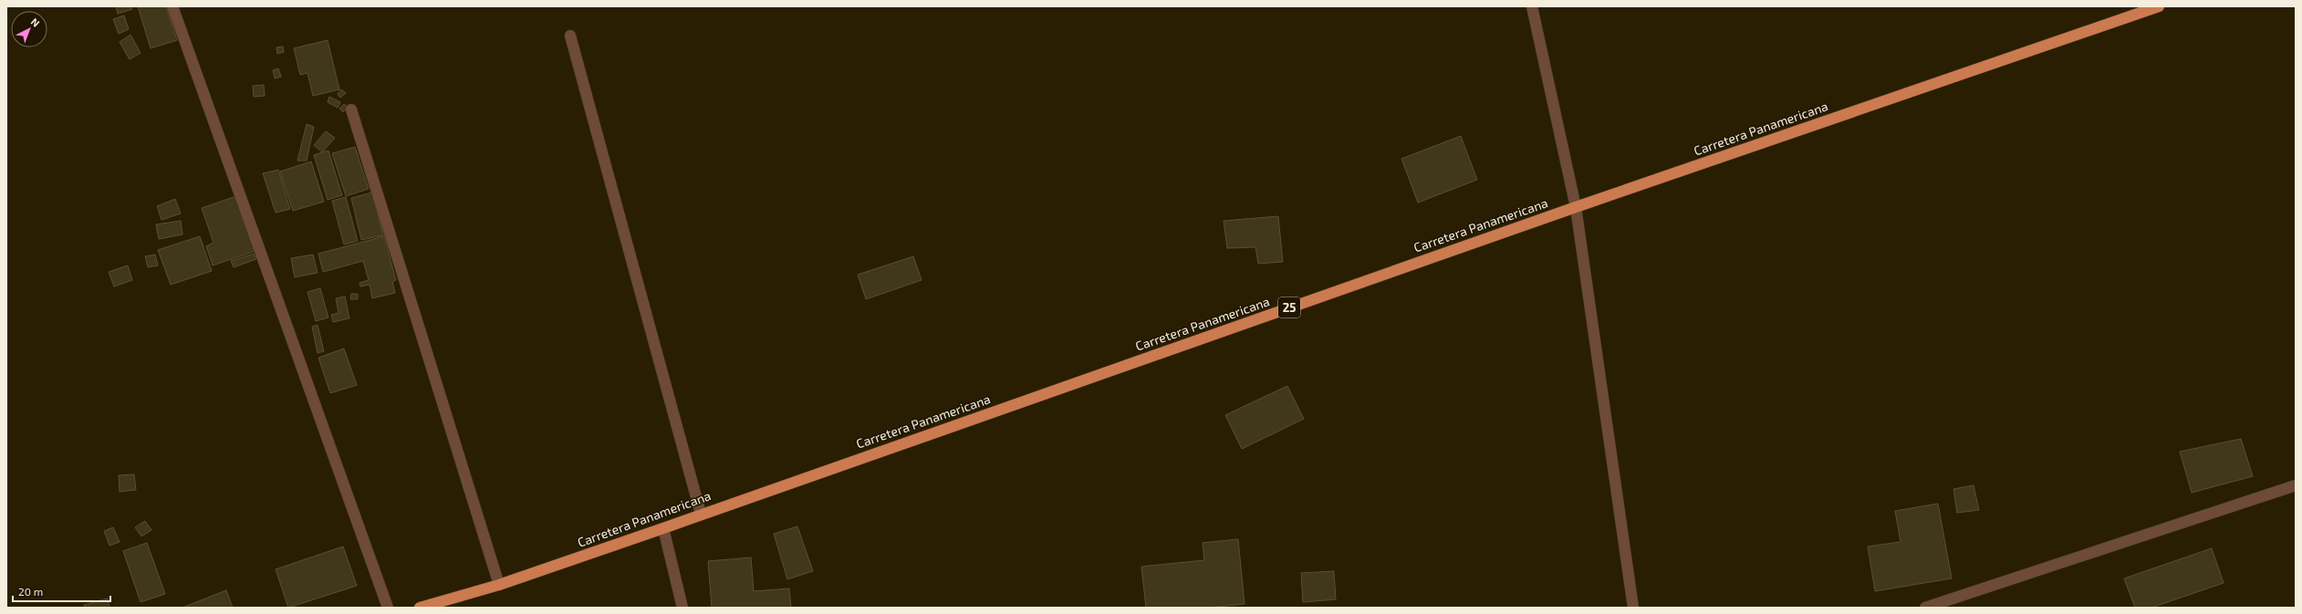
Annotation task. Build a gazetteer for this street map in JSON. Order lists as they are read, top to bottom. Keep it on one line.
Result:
{"streets":{"highway":["Carretera Panamericana","25"]},"scale_bar":"20 m","north":"top right"}
